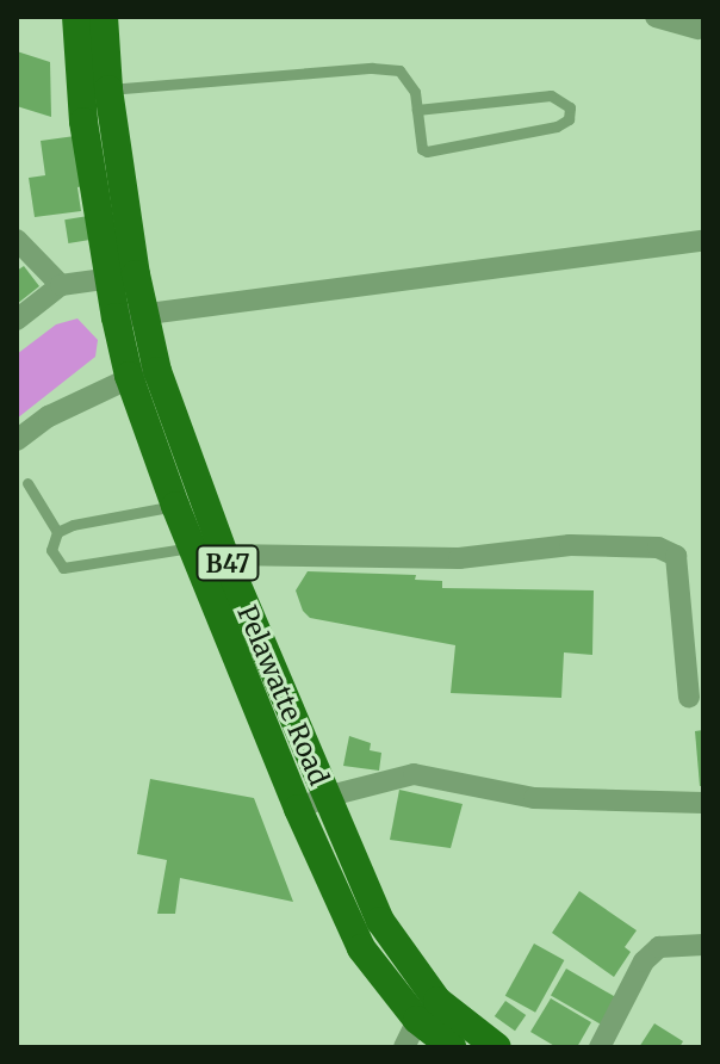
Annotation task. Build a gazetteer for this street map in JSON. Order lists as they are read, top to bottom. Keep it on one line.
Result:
{"streets":{"main road":["B47","Pelawatte Road"]}}
